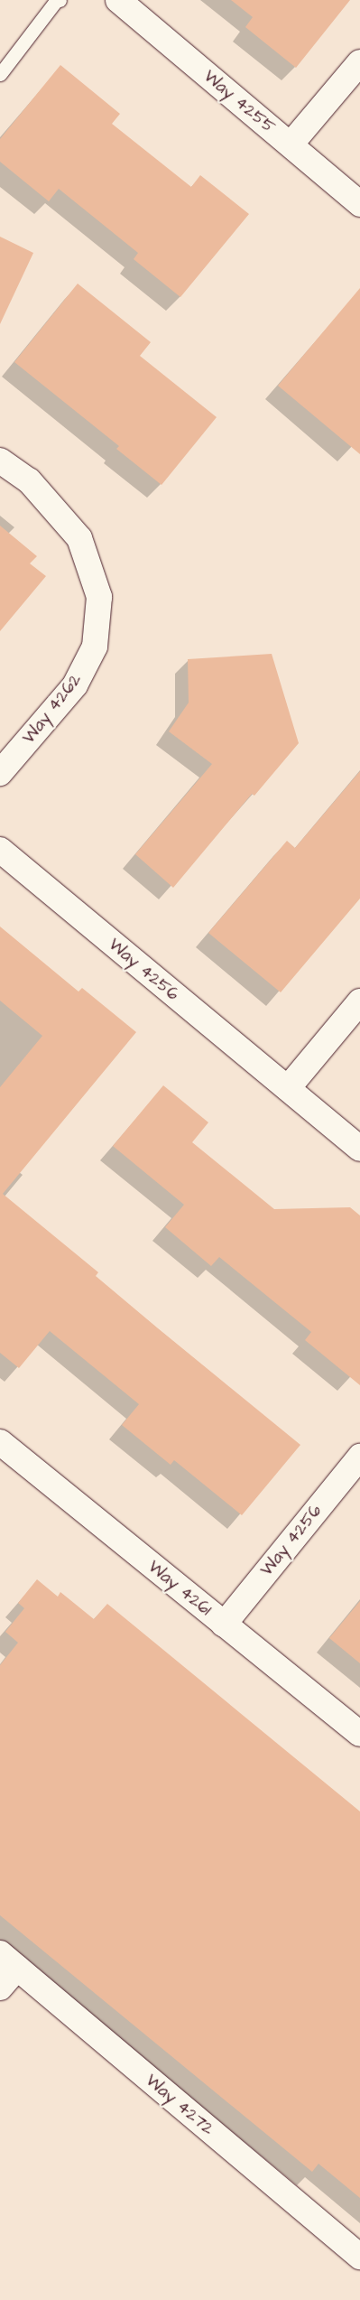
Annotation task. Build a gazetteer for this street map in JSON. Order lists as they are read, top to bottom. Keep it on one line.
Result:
{"streets":{"street":["Way 4255","Way 4262","Way 4256","Way 4261","Way 4272"]},"crossings":[["Way 4256","Way 4261"]]}
